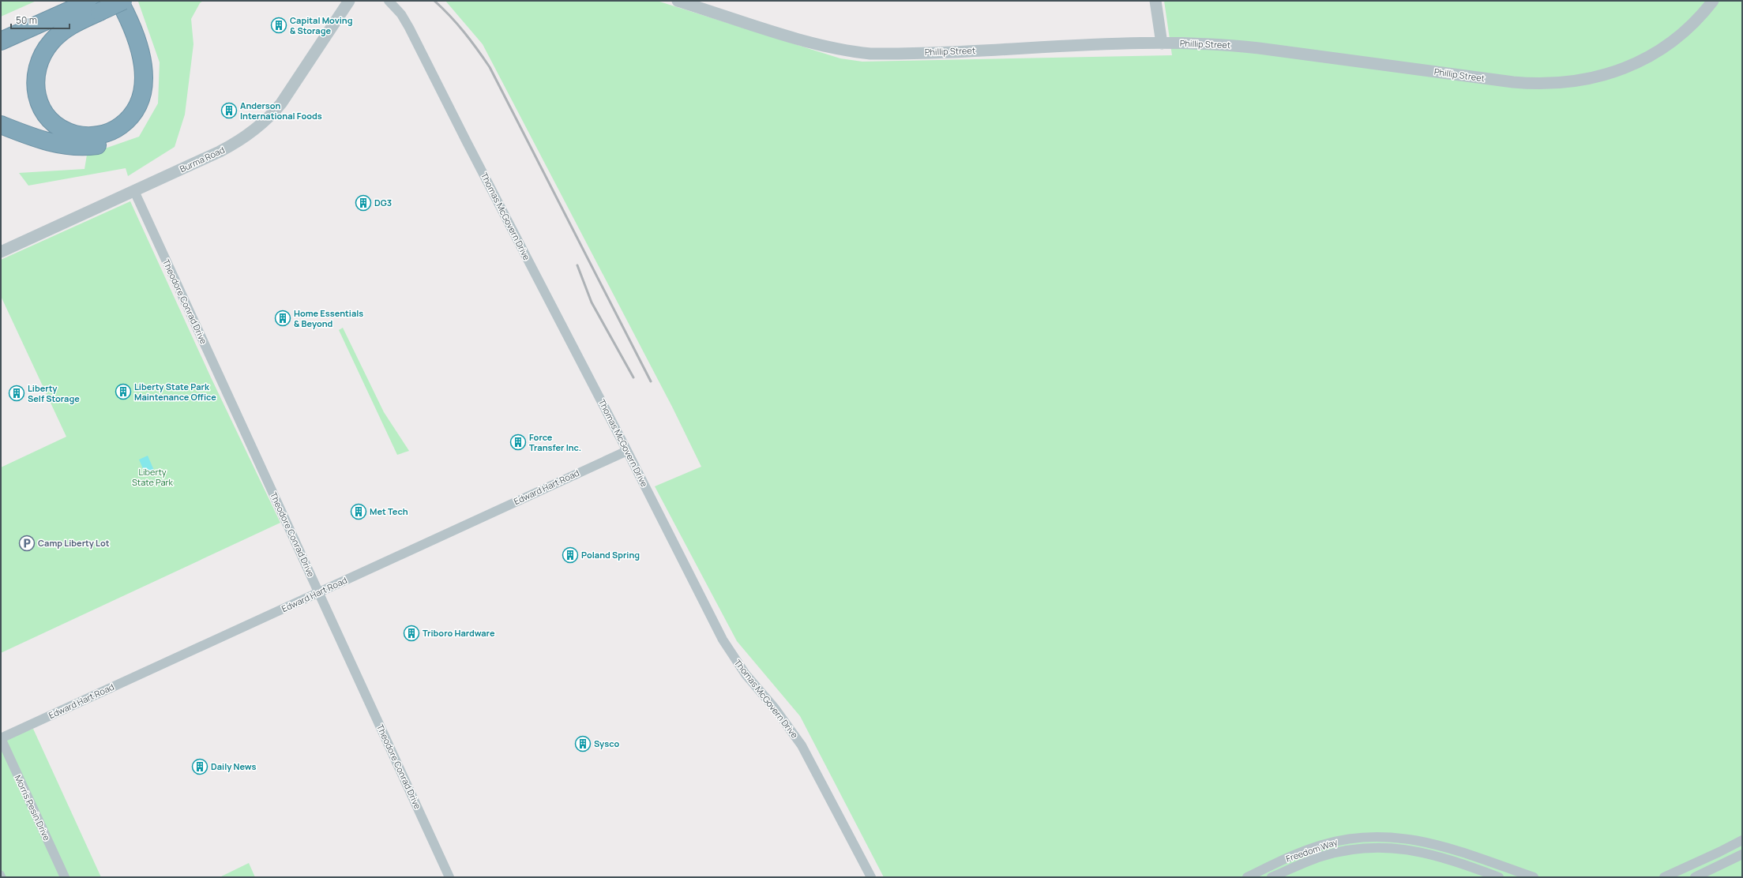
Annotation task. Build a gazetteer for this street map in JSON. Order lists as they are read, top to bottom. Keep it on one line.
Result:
{"streets":{"street":["Phillip Street","Burma Road","Thomas McGovern Drive","Theodore Conrad Drive","Edward Hart Road","Morris Pesin Drive","Freedom Way"]},"crossings":[["Burma Road","Theodore Conrad Drive"],["Thomas McGovern Drive","Edward Hart Road"],["Theodore Conrad Drive","Edward Hart Road"],["Edward Hart Road","Morris Pesin Drive"]],"parks":["Liberty State Park"],"places":{"building":["Capital Moving & Storage","Anderson International Foods","DG3","Home Essentials & Beyond","Liberty State Park Maintenance Office","Liberty Self Storage","Force Transfer Inc.","Met Tech","Poland Spring","Triboro Hardware","Sysco","Daily News"],"parking":["Camp Liberty Lot"]},"scale_bar":"50 m"}
